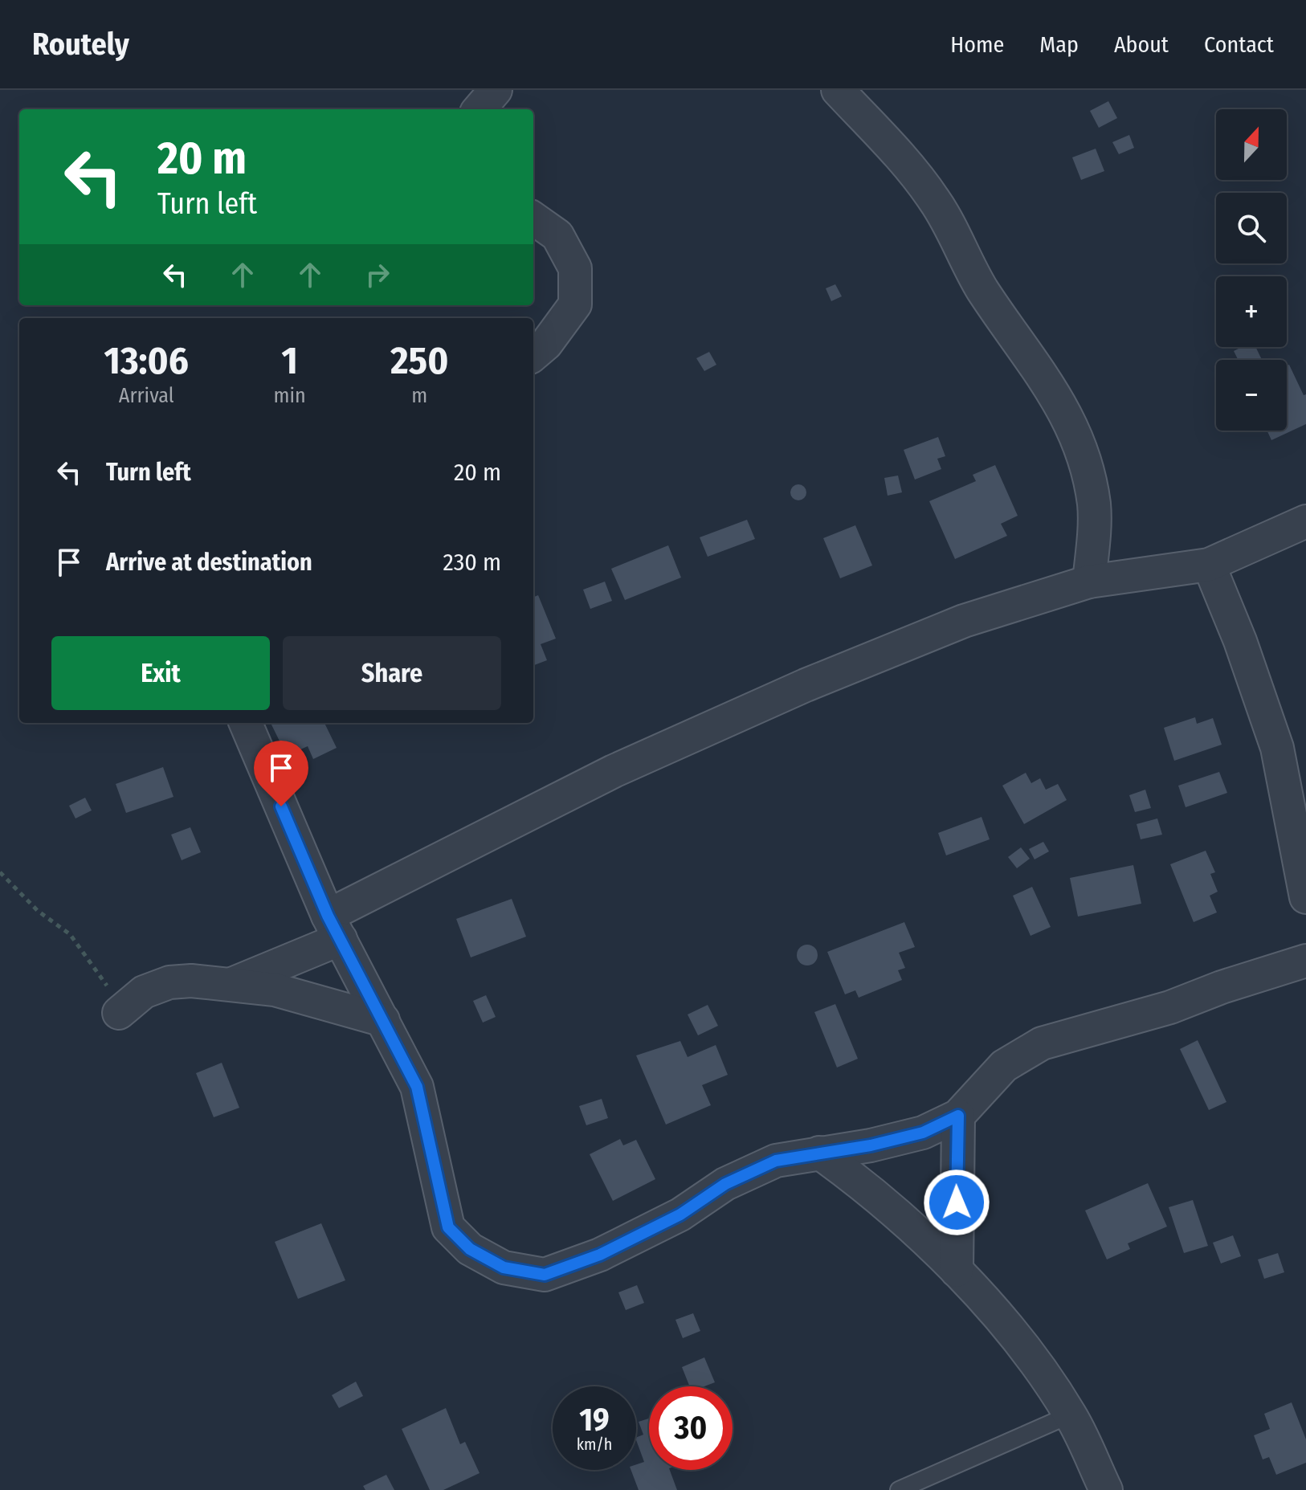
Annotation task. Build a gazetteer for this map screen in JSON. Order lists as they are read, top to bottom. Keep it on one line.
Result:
{"north":"top","page":{"header":"Routely","nav":["Home","Map","About","Contact"],"map_buttons":["+","−"],"turn":["20 m","Turn left"],"eta":["13:06","Arrival","1","min","250","m"],"list":[{"name":"Turn left","value":"20 m"},{"name":"Arrive at destination","value":"230 m"}],"buttons":["Exit","Share"],"speed":"19 km/h","limit":"30"}}
